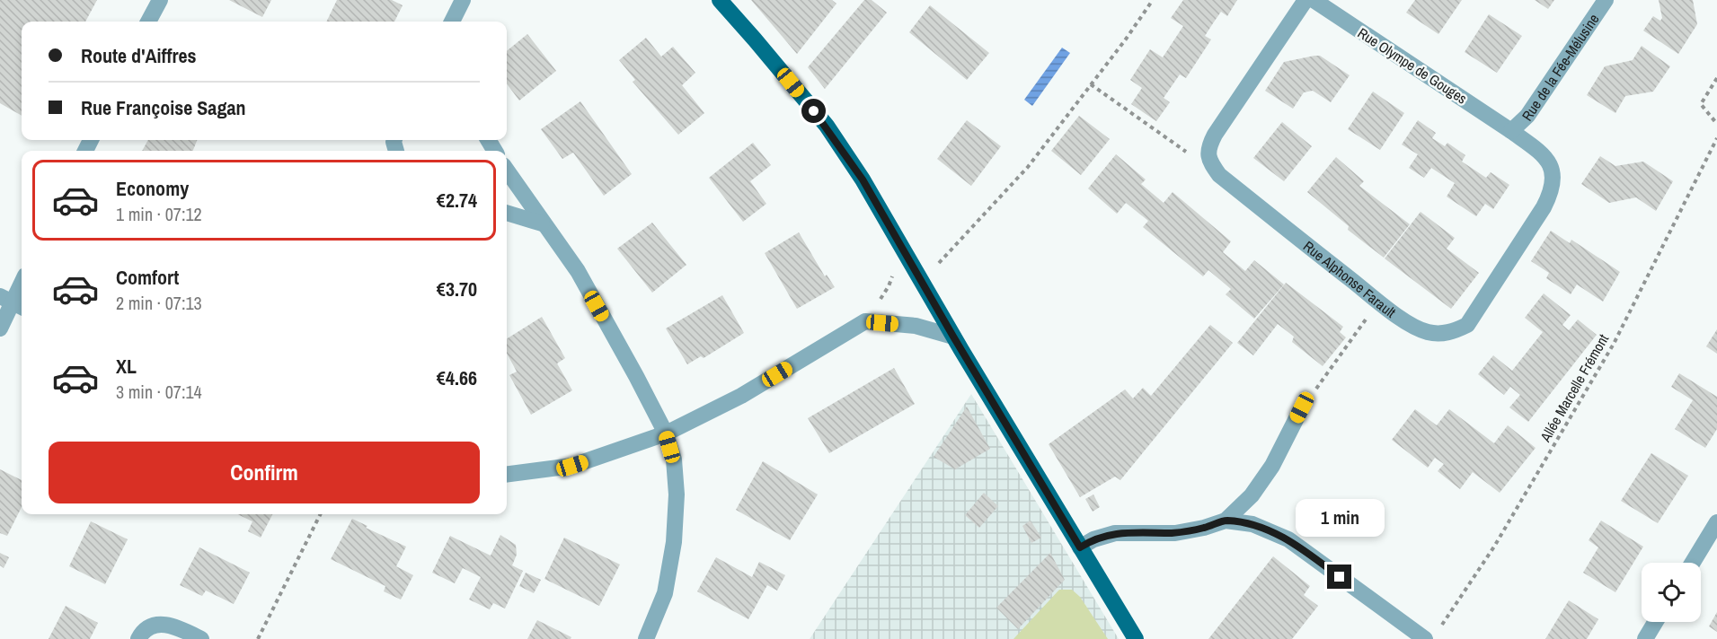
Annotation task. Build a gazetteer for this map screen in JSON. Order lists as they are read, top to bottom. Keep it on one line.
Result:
{"streets":{"street":["Rue Olympe de Gouges","Rue de la Fée-Mélusine","Rue Alphonse Farault"],"path":["Allée Marcelle Frémont"]},"crossings":[["Rue Olympe de Gouges","Rue de la Fée-Mélusine"],["Rue Olympe de Gouges","Rue Alphonse Farault"],["Rue de la Fée-Mélusine","Rue Alphonse Farault"]],"page":{"banner":["Route d'Aiffres","Rue Françoise Sagan"],"list":[{"name":"Economy","note":"1 min · 07:12","value":"€2.74"},{"name":"Comfort","note":"2 min · 07:13","value":"€3.70"},{"name":"XL","note":"3 min · 07:14","value":"€4.66"}],"buttons":"Confirm","bubble":"1 min"}}
